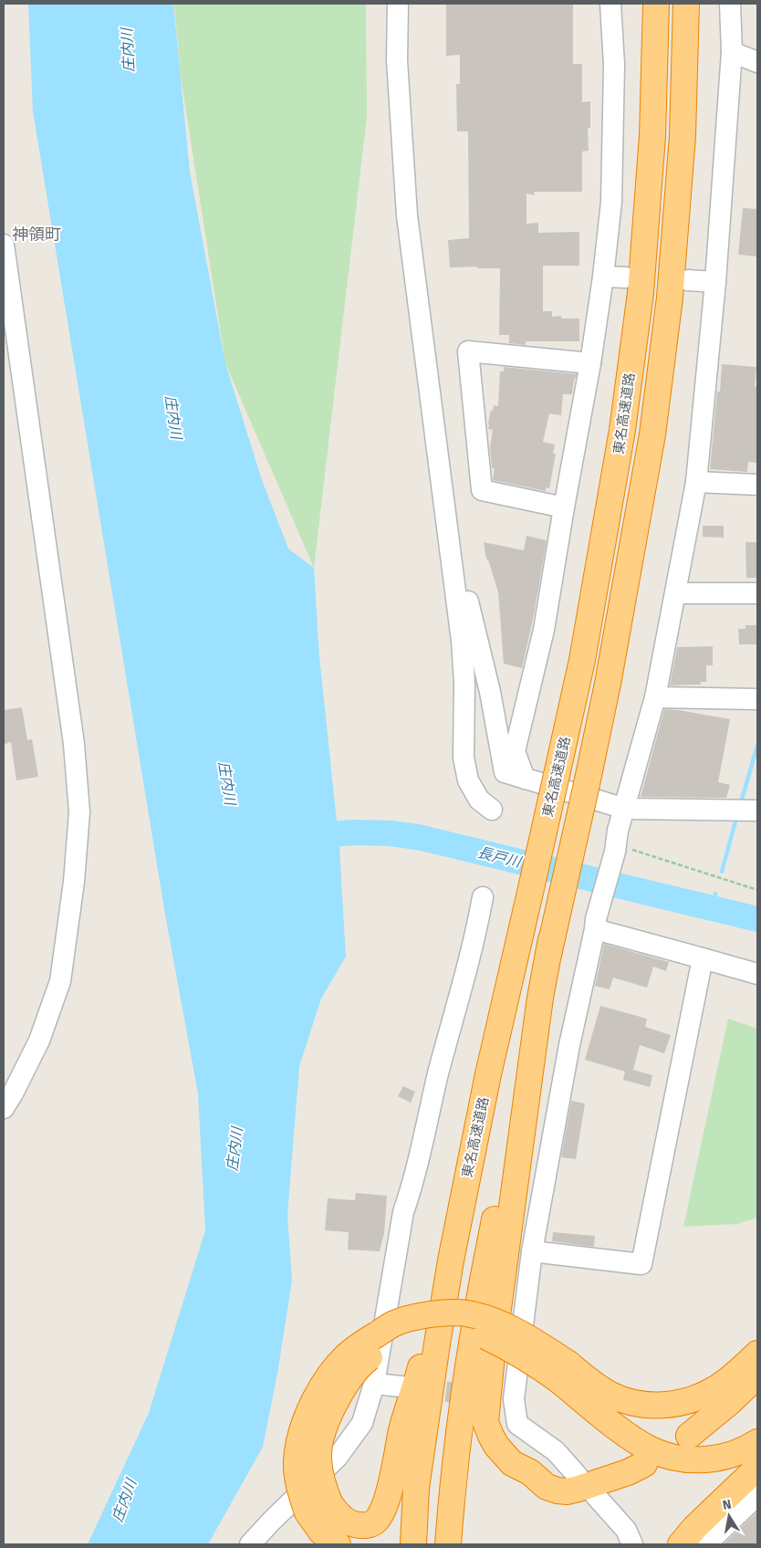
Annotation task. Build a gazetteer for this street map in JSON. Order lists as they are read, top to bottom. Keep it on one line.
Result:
{"streets":{"highway":["東名高速道路"]},"districts":["神領町"],"water":["庄内川","長戸川"],"north":"top"}
